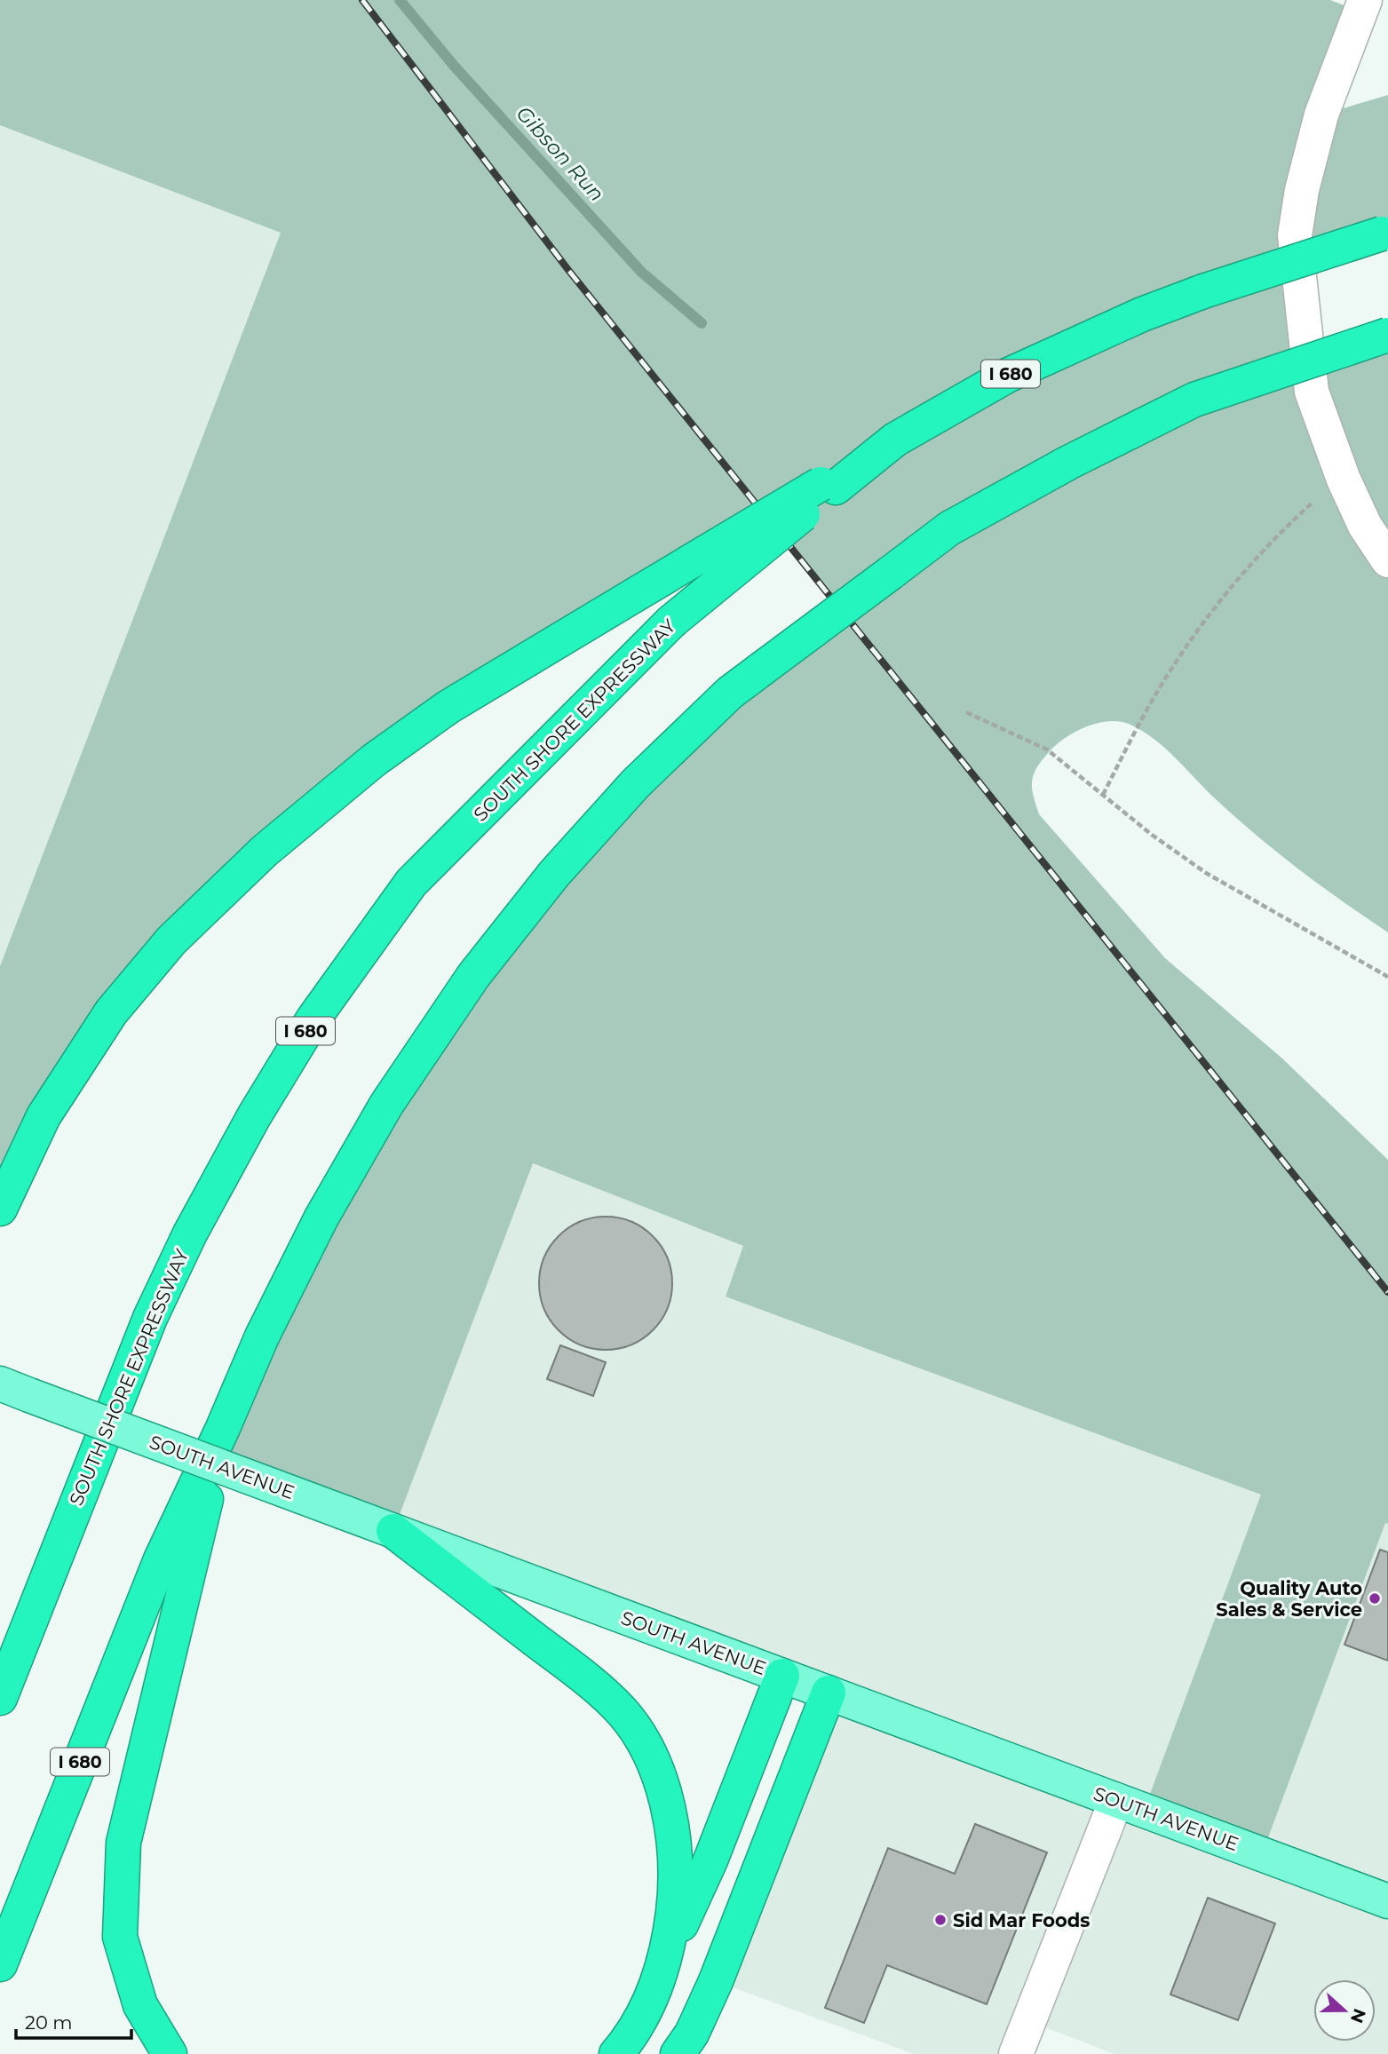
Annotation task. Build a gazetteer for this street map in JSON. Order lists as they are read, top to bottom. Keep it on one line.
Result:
{"streets":{"highway":["I 680","SOUTH SHORE EXPRESSWAY"],"main road":["SOUTH AVENUE"]},"water":["Gibson Run"],"places":["Quality Auto Sales & Service","Sid Mar Foods"],"scale_bar":"20 m","north":"right"}
